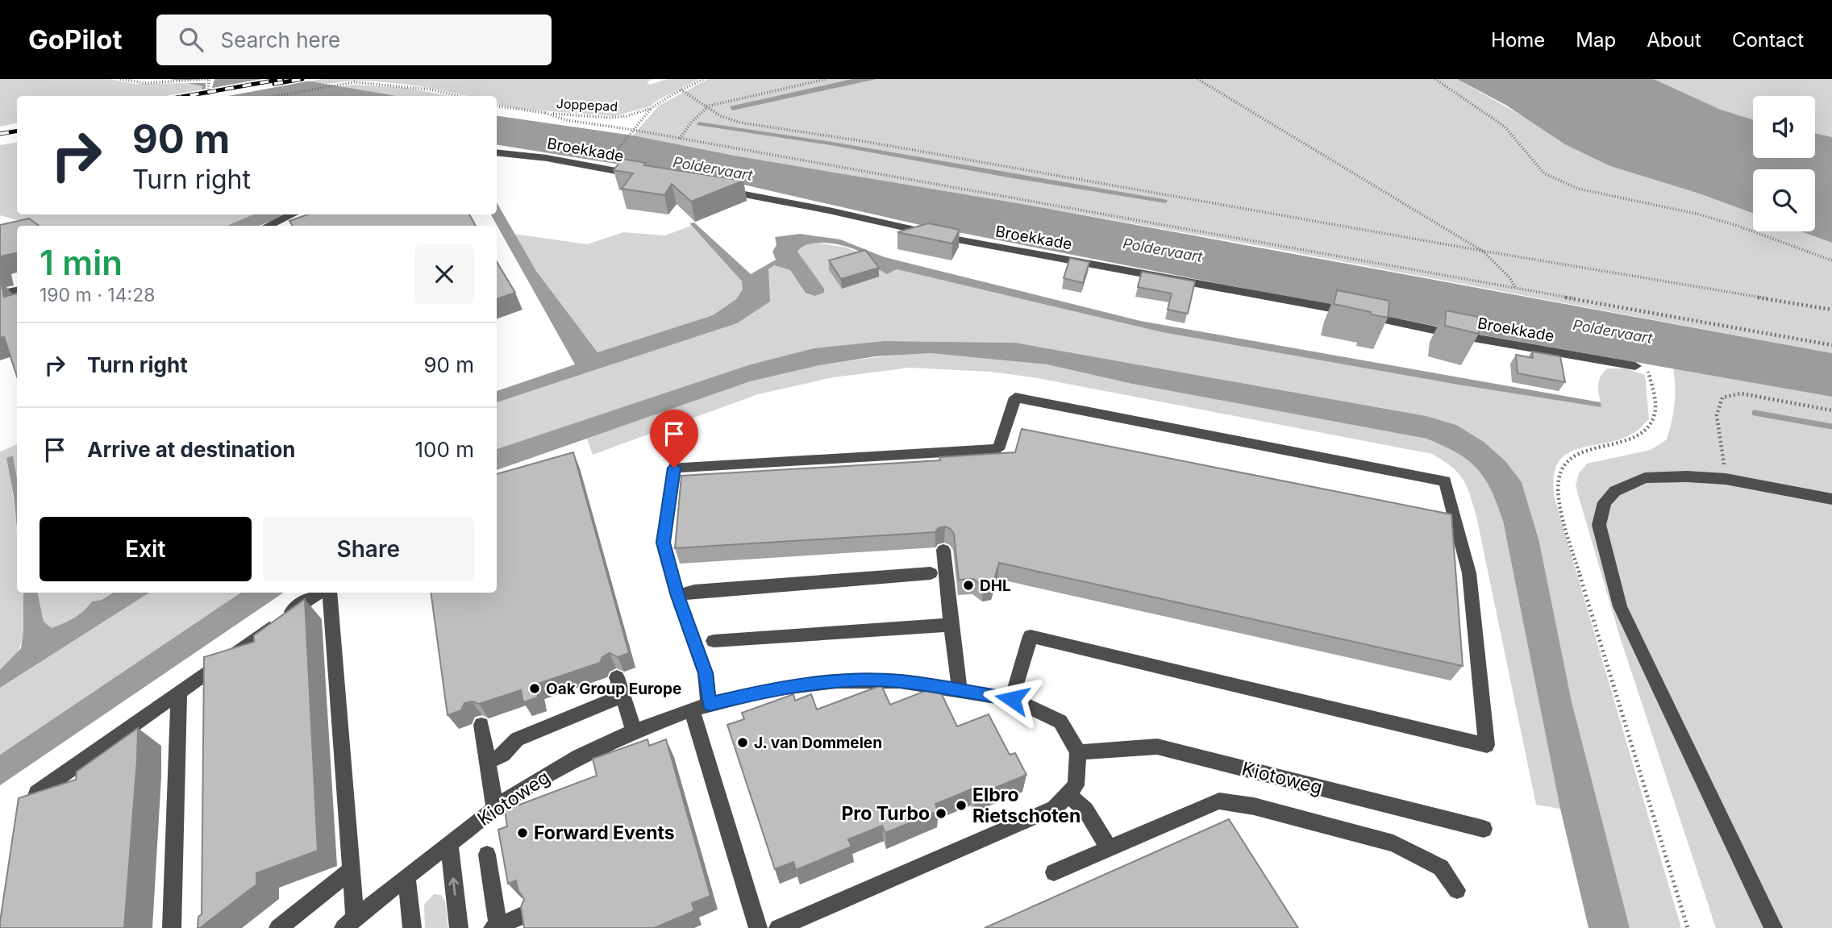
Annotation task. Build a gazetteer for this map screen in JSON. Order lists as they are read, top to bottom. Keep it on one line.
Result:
{"streets":{"street":["Broekkade","Kiotoweg"],"path":["Joppepad"]},"water":["Poldervaart"],"places":["DHL","Oak Group Europe","J. van Dommelen","Elbro Rietschoten","Pro Turbo","Forward Events"],"page":{"header":"GoPilot","search":"Search here","nav":["Home","Map","About","Contact"],"turn":["90 m","Turn right"],"heading":["1 min","190 m · 14:28"],"list":[{"name":"Turn right","value":"90 m"},{"name":"Arrive at destination","value":"100 m"}],"buttons":["Exit","Share"]}}
